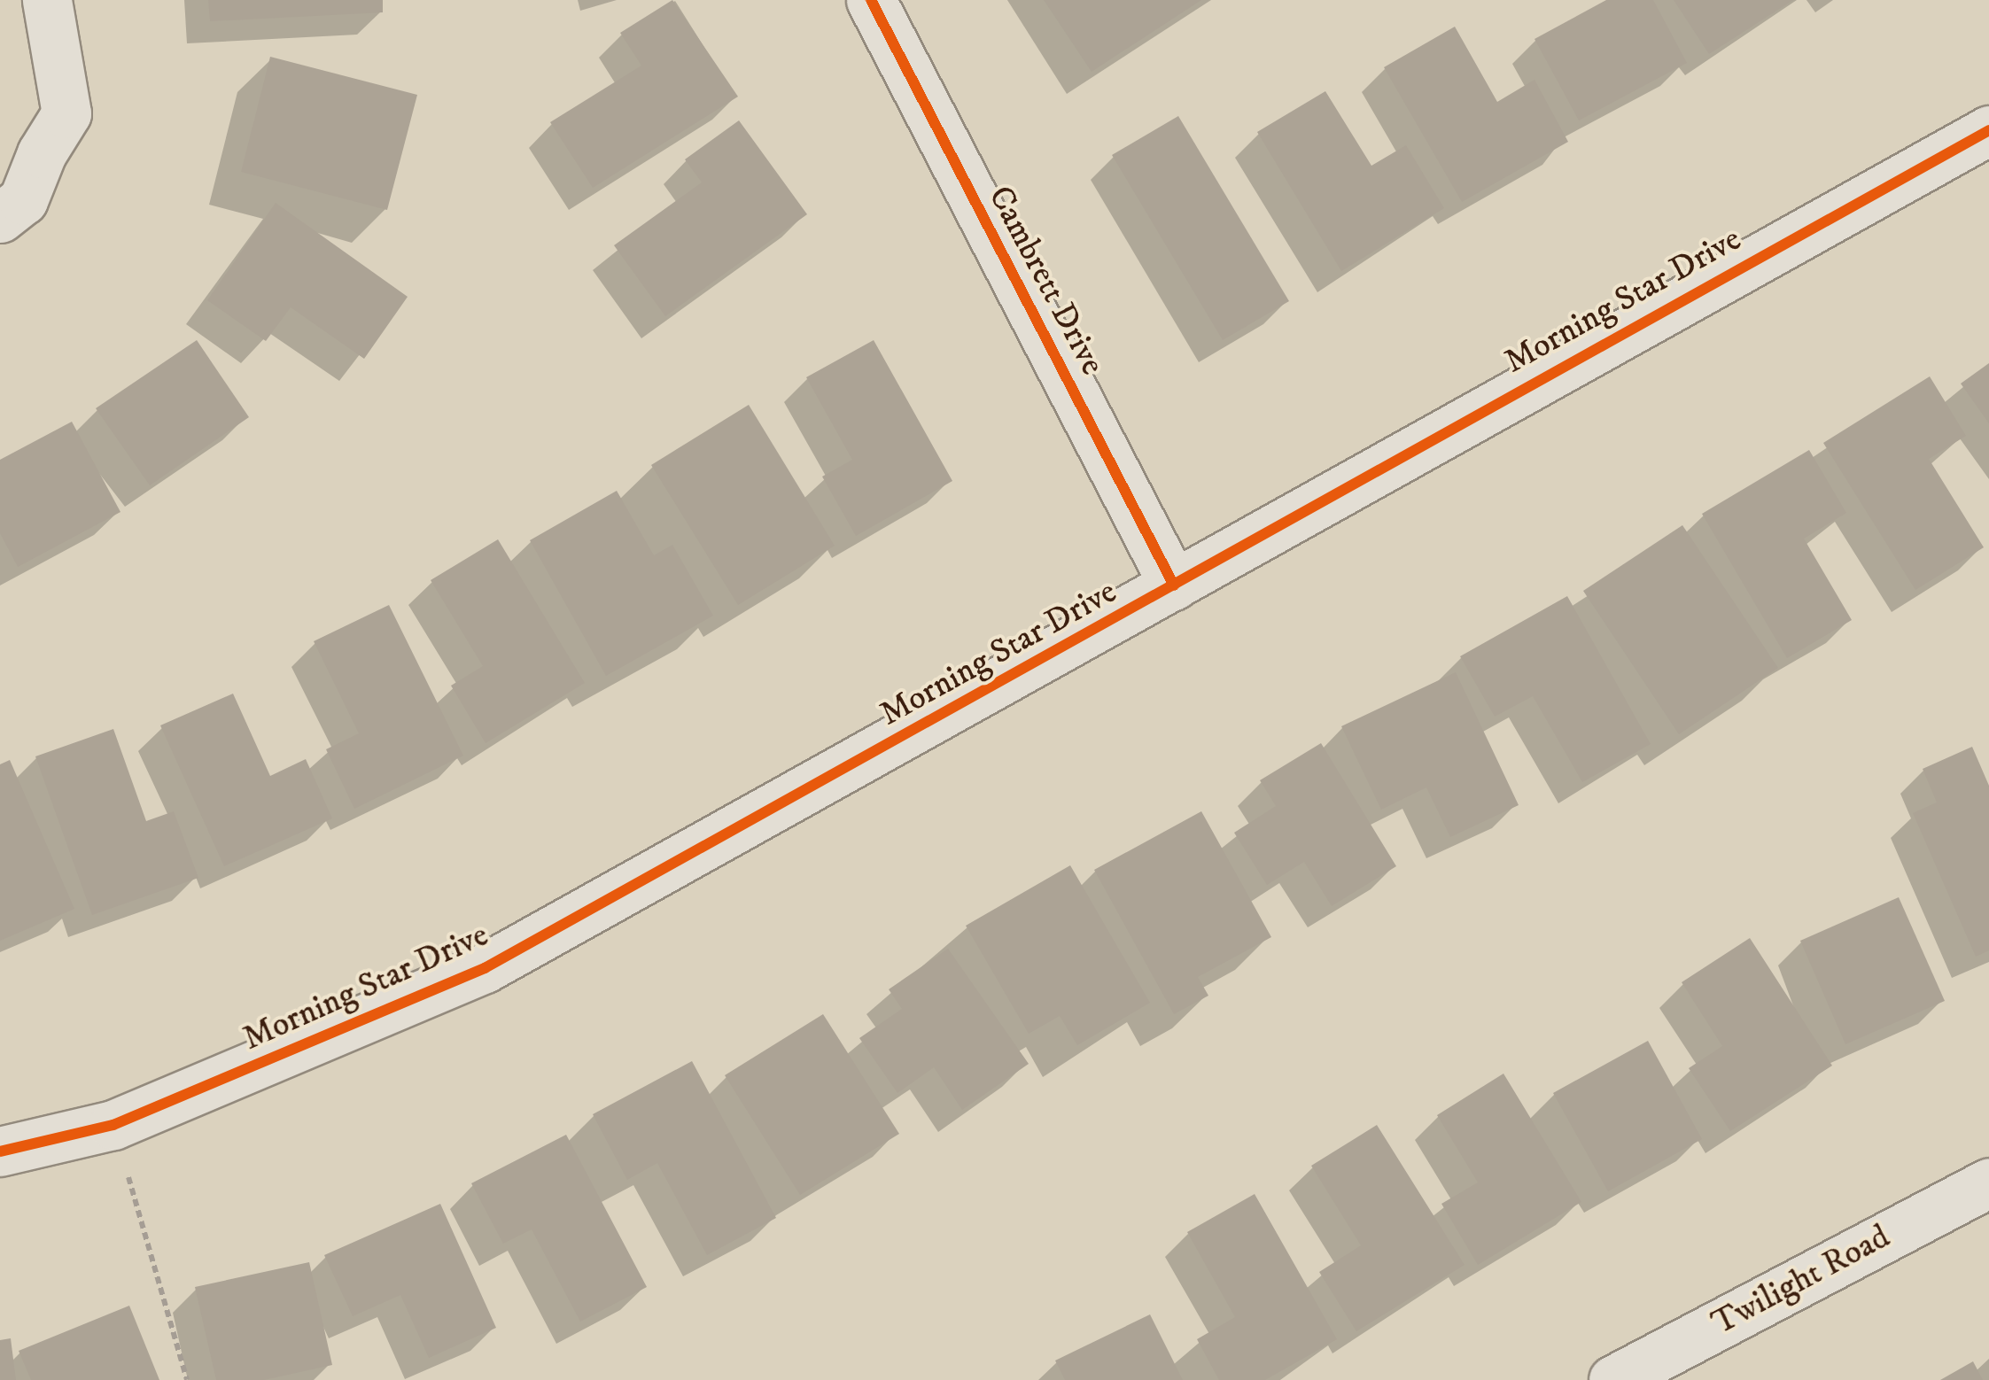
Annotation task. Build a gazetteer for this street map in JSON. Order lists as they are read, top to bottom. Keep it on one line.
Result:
{"streets":{"street":["Cambrett Drive","Morning Star Drive","Twilight Road"]},"crossings":[["Cambrett Drive","Morning Star Drive"]]}
